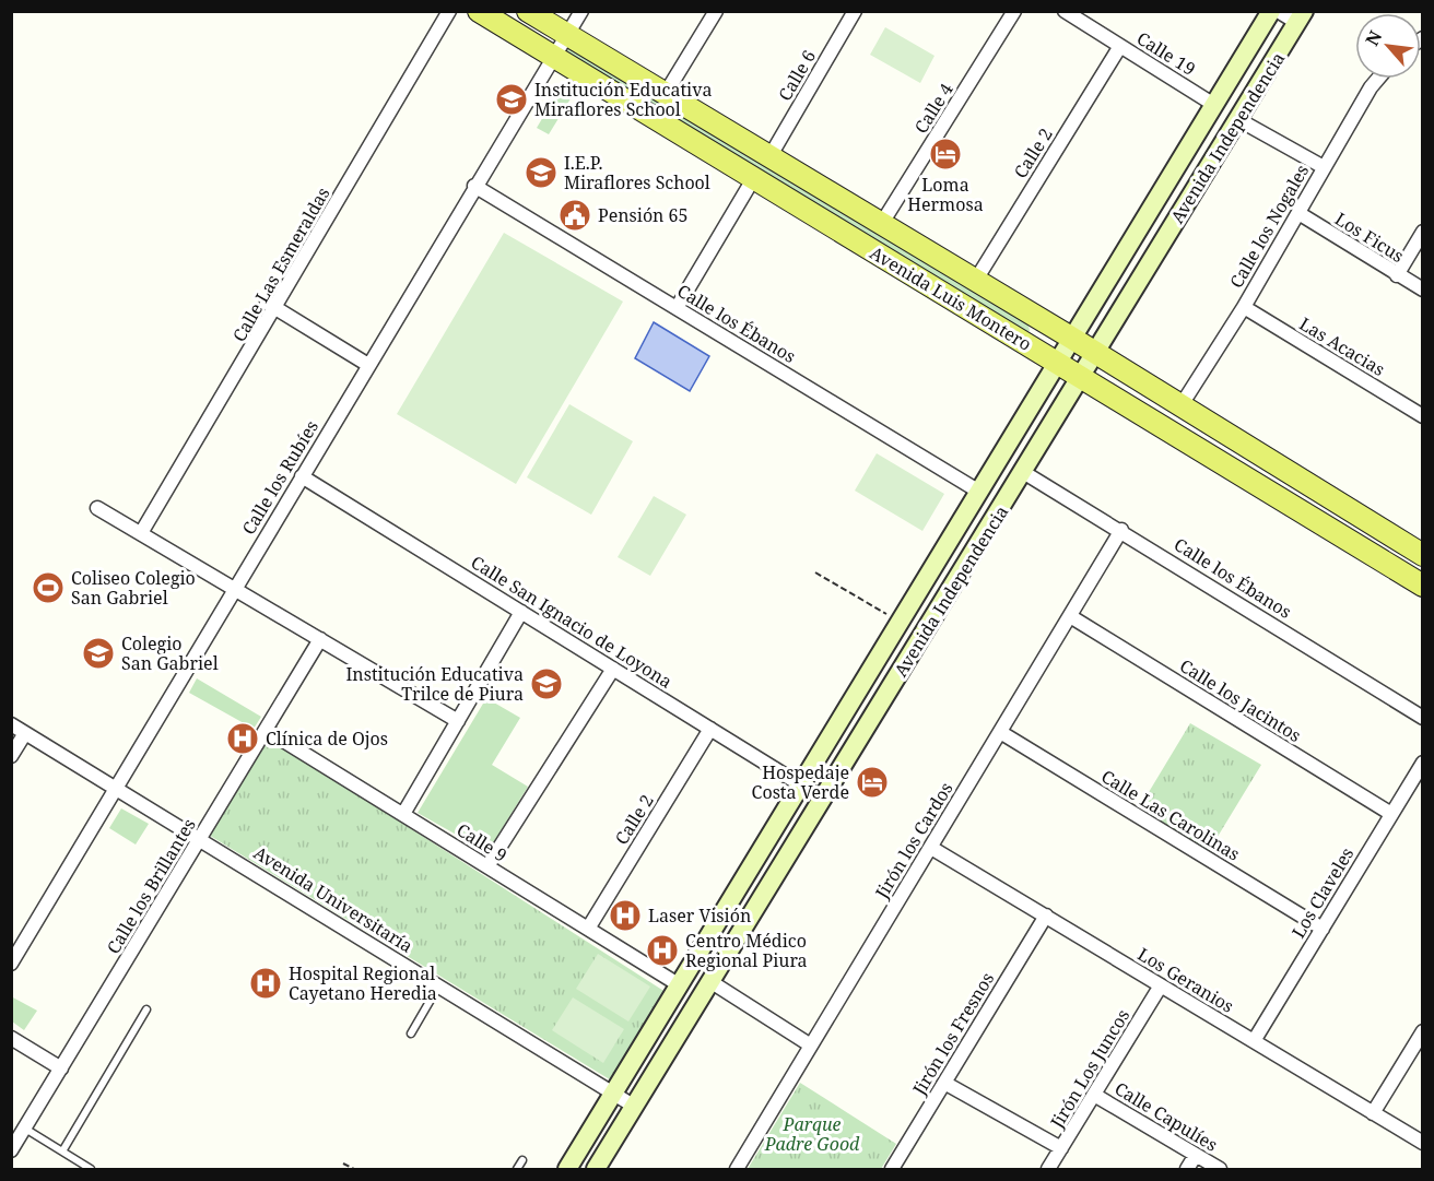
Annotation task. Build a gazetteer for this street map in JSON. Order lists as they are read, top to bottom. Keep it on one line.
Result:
{"streets":{"main road":["Avenida Independencia","Avenida Luis Montero"],"street":["Calle 19","Calle 6","Calle 4","Calle 2","Calle los Nogales","Los Ficus","Calle Las Esmeraldas","Calle los Ébanos","Las Acacias","Calle los Rubíes","Calle San Ignacio de Loyona","Calle los Jacintos","Calle Las Carolinas","Jirón los Cardos","Calle 9","Calle los Brillantes","Los Claveles","Avenida Universitaría","Los Geranios","Jirón los Fresnos","Jirón Los Juncos","Calle Capulíes"]},"crossings":[["Calle 19","Avenida Independencia"],["Calle 19","Calle 2"],["Calle 6","Avenida Luis Montero"],["Calle 4","Avenida Luis Montero"],["Avenida Independencia","Avenida Luis Montero"],["Avenida Independencia","Calle los Ébanos"],["Avenida Independencia","Calle San Ignacio de Loyona"],["Avenida Independencia","Calle 9"],["Avenida Independencia","Avenida Universitaría"],["Calle 2","Avenida Luis Montero"],["Calle 2","Calle San Ignacio de Loyona"],["Calle 2","Calle 9"],["Calle los Nogales","Los Ficus"],["Calle los Nogales","Avenida Luis Montero"],["Calle los Nogales","Las Acacias"],["Avenida Luis Montero","Calle los Rubíes"],["Calle los Ébanos","Calle los Rubíes"],["Calle los Ébanos","Jirón los Cardos"],["Calle los Rubíes","Calle San Ignacio de Loyona"],["Calle los Rubíes","Avenida Universitaría"],["Calle los Jacintos","Jirón los Cardos"],["Calle los Jacintos","Los Claveles"],["Calle Las Carolinas","Jirón los Cardos"],["Calle Las Carolinas","Los Claveles"],["Jirón los Cardos","Los Geranios"],["Calle 9","Calle los Brillantes"],["Calle los Brillantes","Avenida Universitaría"],["Los Claveles","Los Geranios"],["Los Geranios","Jirón los Fresnos"],["Los Geranios","Jirón Los Juncos"],["Jirón Los Juncos","Calle Capulíes"]],"parks":["Parque Padre Good"],"places":{"school or university":["Institución Educativa Miraflores School","I.E.P. Miraflores School","Colegio San Gabriel","Institución Educativa Trilce de Piura"],"hotel":["Loma Hermosa","Hospedaje Costa Verde"],"public building":["Pensión 65"],"sports":["Coliseo Colegio San Gabriel"],"hospital":["Clínica de Ojos","Laser Visión","Centro Médico Regional Piura","Hospital Regional Cayetano Heredia"]},"north":"top left"}
